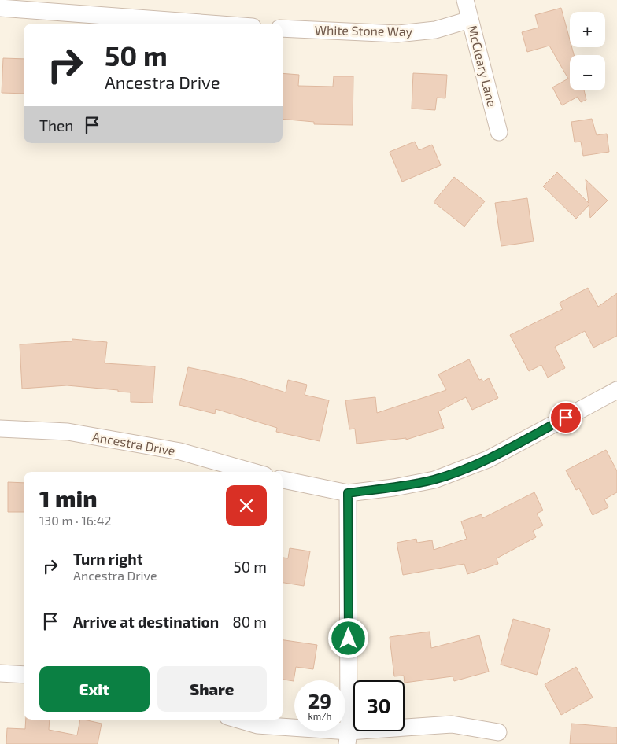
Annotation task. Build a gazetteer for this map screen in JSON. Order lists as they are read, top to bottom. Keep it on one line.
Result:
{"streets":{"street":["White Stone Way","McCleary Lane","Ancestra Drive"]},"crossings":[["White Stone Way","McCleary Lane"]],"page":{"map_buttons":["+","−"],"turn":["50 m","Ancestra Drive"],"then":"Then","heading":["1 min","130 m · 16:42"],"list":[{"name":"Turn right","note":"Ancestra Drive","value":"50 m"},{"name":"Arrive at destination","value":"80 m"}],"buttons":["Exit","Share"],"speed":"29 km/h","limit":"30"}}
